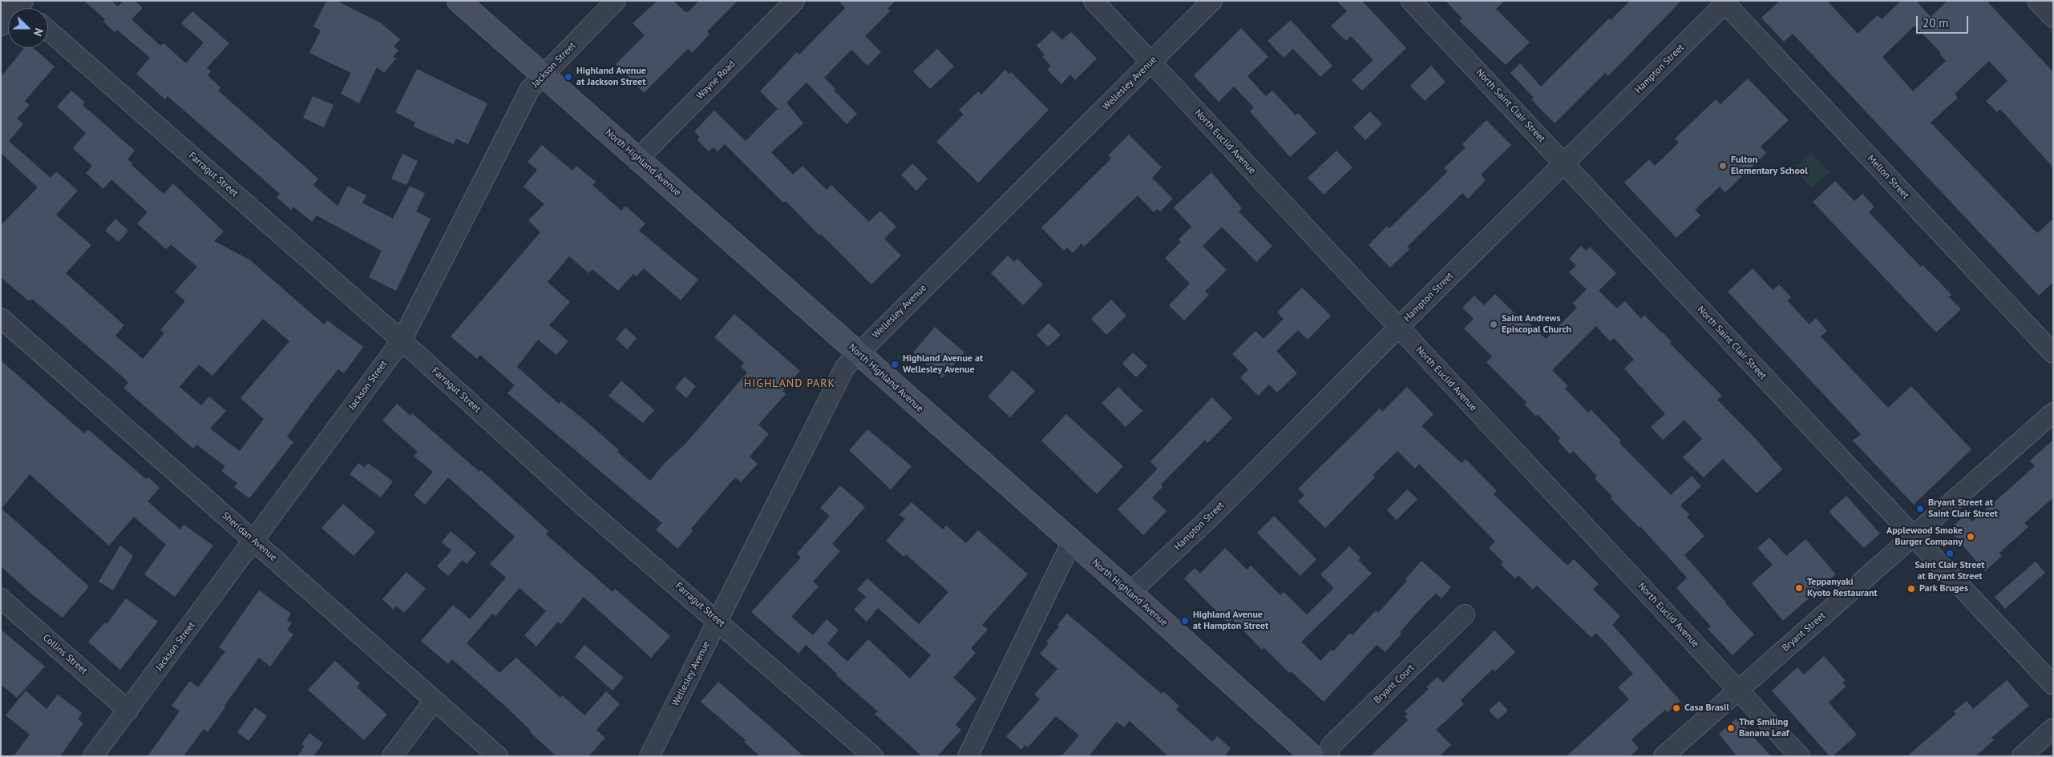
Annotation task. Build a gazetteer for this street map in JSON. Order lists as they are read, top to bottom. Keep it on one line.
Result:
{"streets":{"main road":["North Highland Avenue"],"street":["Jackson Street","Hampton Street","Wayne Road","Wellesley Avenue","North Saint Clair Street","North Euclid Avenue","Farragut Street","Mellon Street","Sheridan Avenue","Bryant Street","Collins Street","Bryant Court"]},"crossings":[["Jackson Street","North Highland Avenue"],["Jackson Street","Farragut Street"],["Jackson Street","Sheridan Avenue"],["Jackson Street","Collins Street"],["Hampton Street","North Saint Clair Street"],["Hampton Street","North Euclid Avenue"],["Hampton Street","North Highland Avenue"],["Hampton Street","Mellon Street"],["Wayne Road","North Highland Avenue"],["Wellesley Avenue","North Euclid Avenue"],["Wellesley Avenue","North Highland Avenue"],["Wellesley Avenue","Farragut Street"],["North Saint Clair Street","Bryant Street"],["North Euclid Avenue","Bryant Street"]],"districts":["HIGHLAND PARK"],"places":["Highland Avenue at Jackson Street","Fulton Elementary School","Saint Andrews Episcopal Church","Highland Avenue at Wellesley Avenue","Bryant Street at Saint Clair Street","Applewood Smoke Burger Company","Saint Clair Street at Bryant Street","Teppanyaki Kyoto Restaurant","Park Bruges","Highland Avenue at Hampton Street","Casa Brasil","The Smiling Banana Leaf"],"scale_bar":"20 m","north":"right"}
